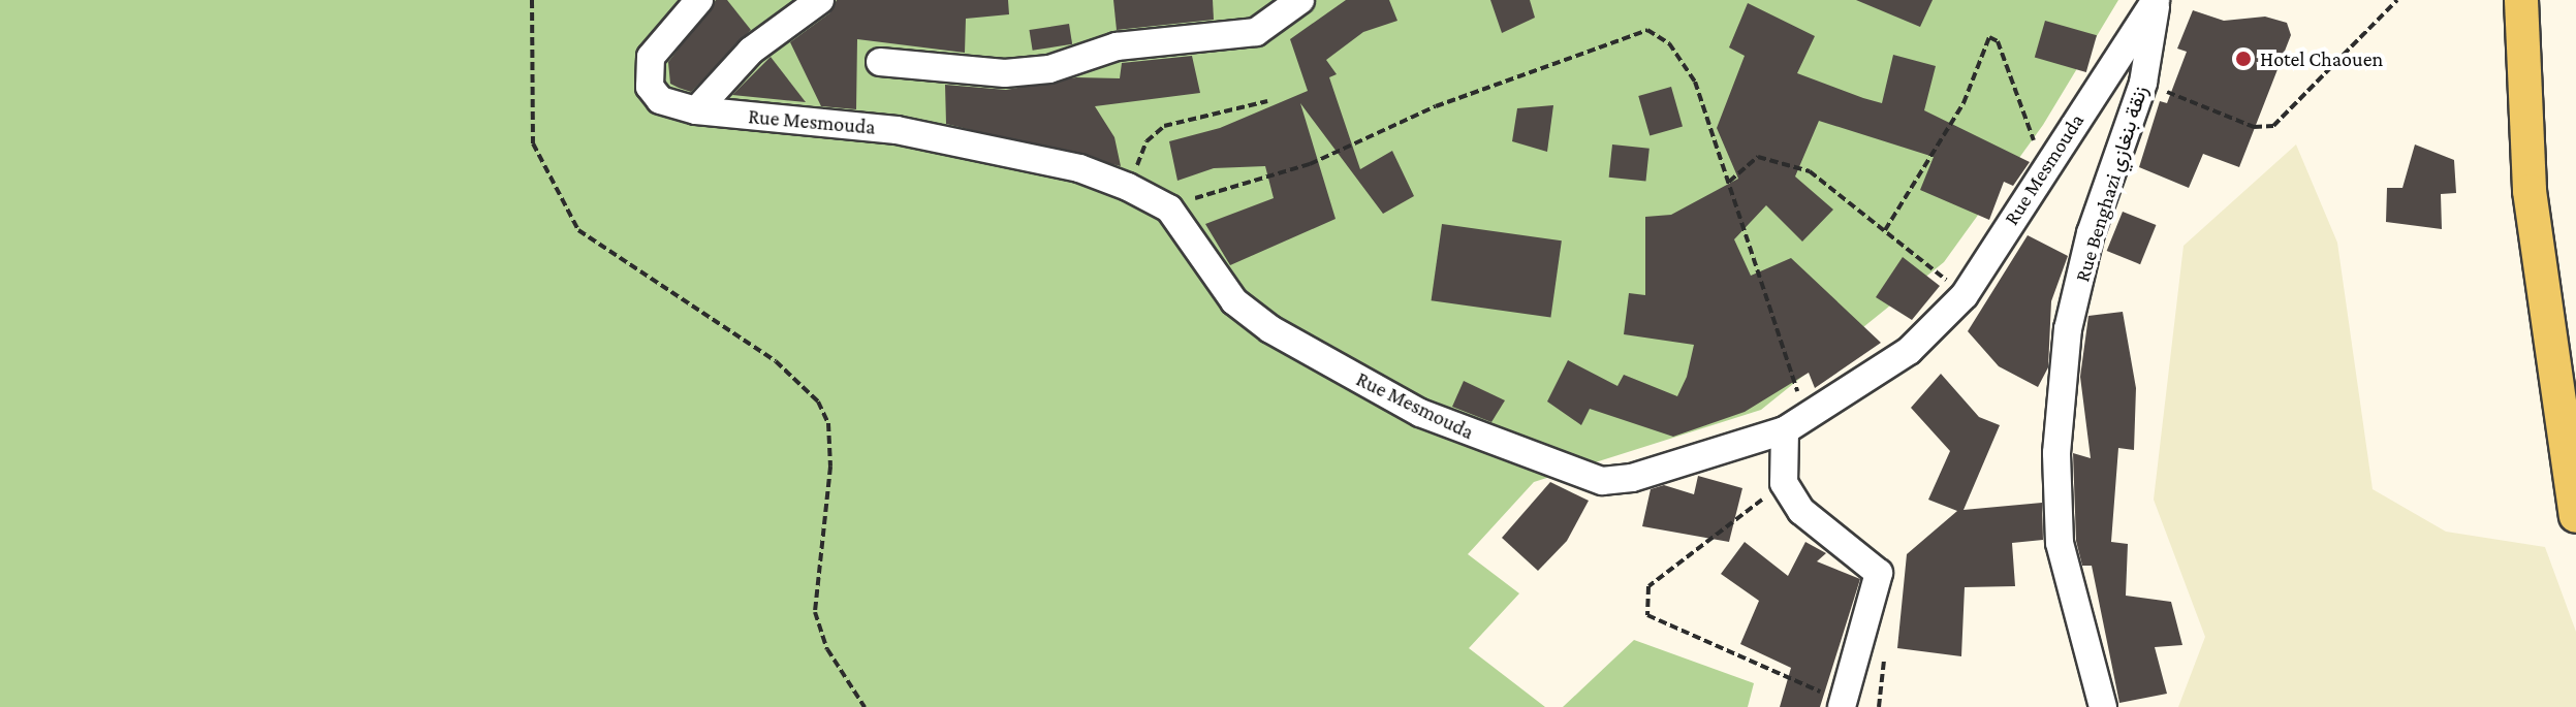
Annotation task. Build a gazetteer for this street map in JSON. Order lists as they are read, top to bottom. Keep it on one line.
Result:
{"streets":{"street":["Rue Mesmouda","Rue Benghazi زنقة بنغازي"]},"crossings":[["Rue Mesmouda","Rue Benghazi زنقة بنغازي"]],"places":["Hotel Chaouen"]}
